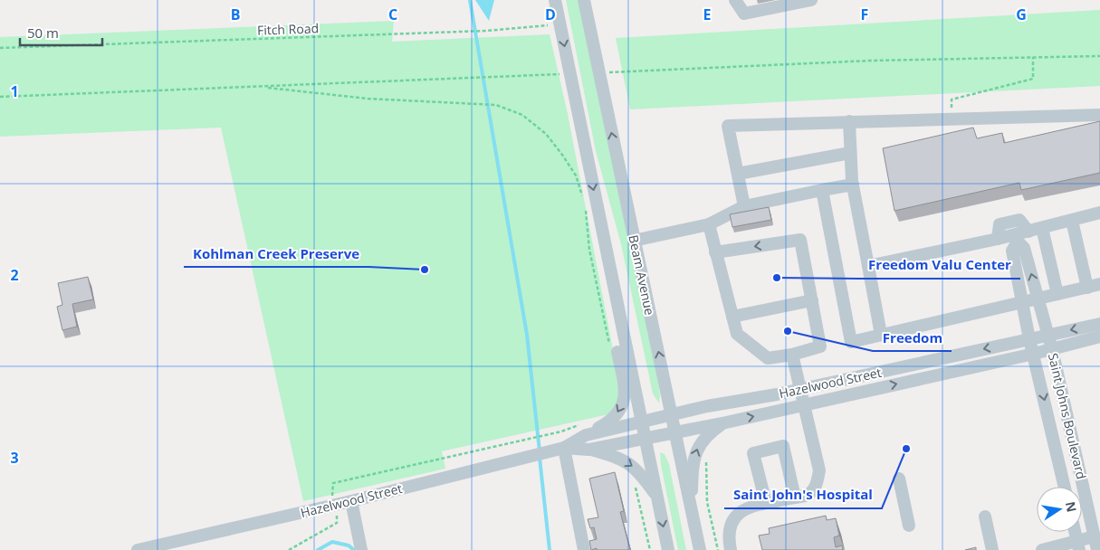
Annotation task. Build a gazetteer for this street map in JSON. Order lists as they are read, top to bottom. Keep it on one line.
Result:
{"streets":{"street":["Beam Avenue","Hazelwood Street","Saint Johns Boulevard"],"path":["Fitch Road"]},"crossings":[["Beam Avenue","Hazelwood Street"],["Hazelwood Street","Saint Johns Boulevard"]],"places":["Kohlman Creek Preserve","Freedom Valu Center","Freedom","Saint John's Hospital"],"scale_bar":"50 m","north":"right","grid":{"columns":["B","C","D","E","F","G"],"rows":["1","2","3"]}}
